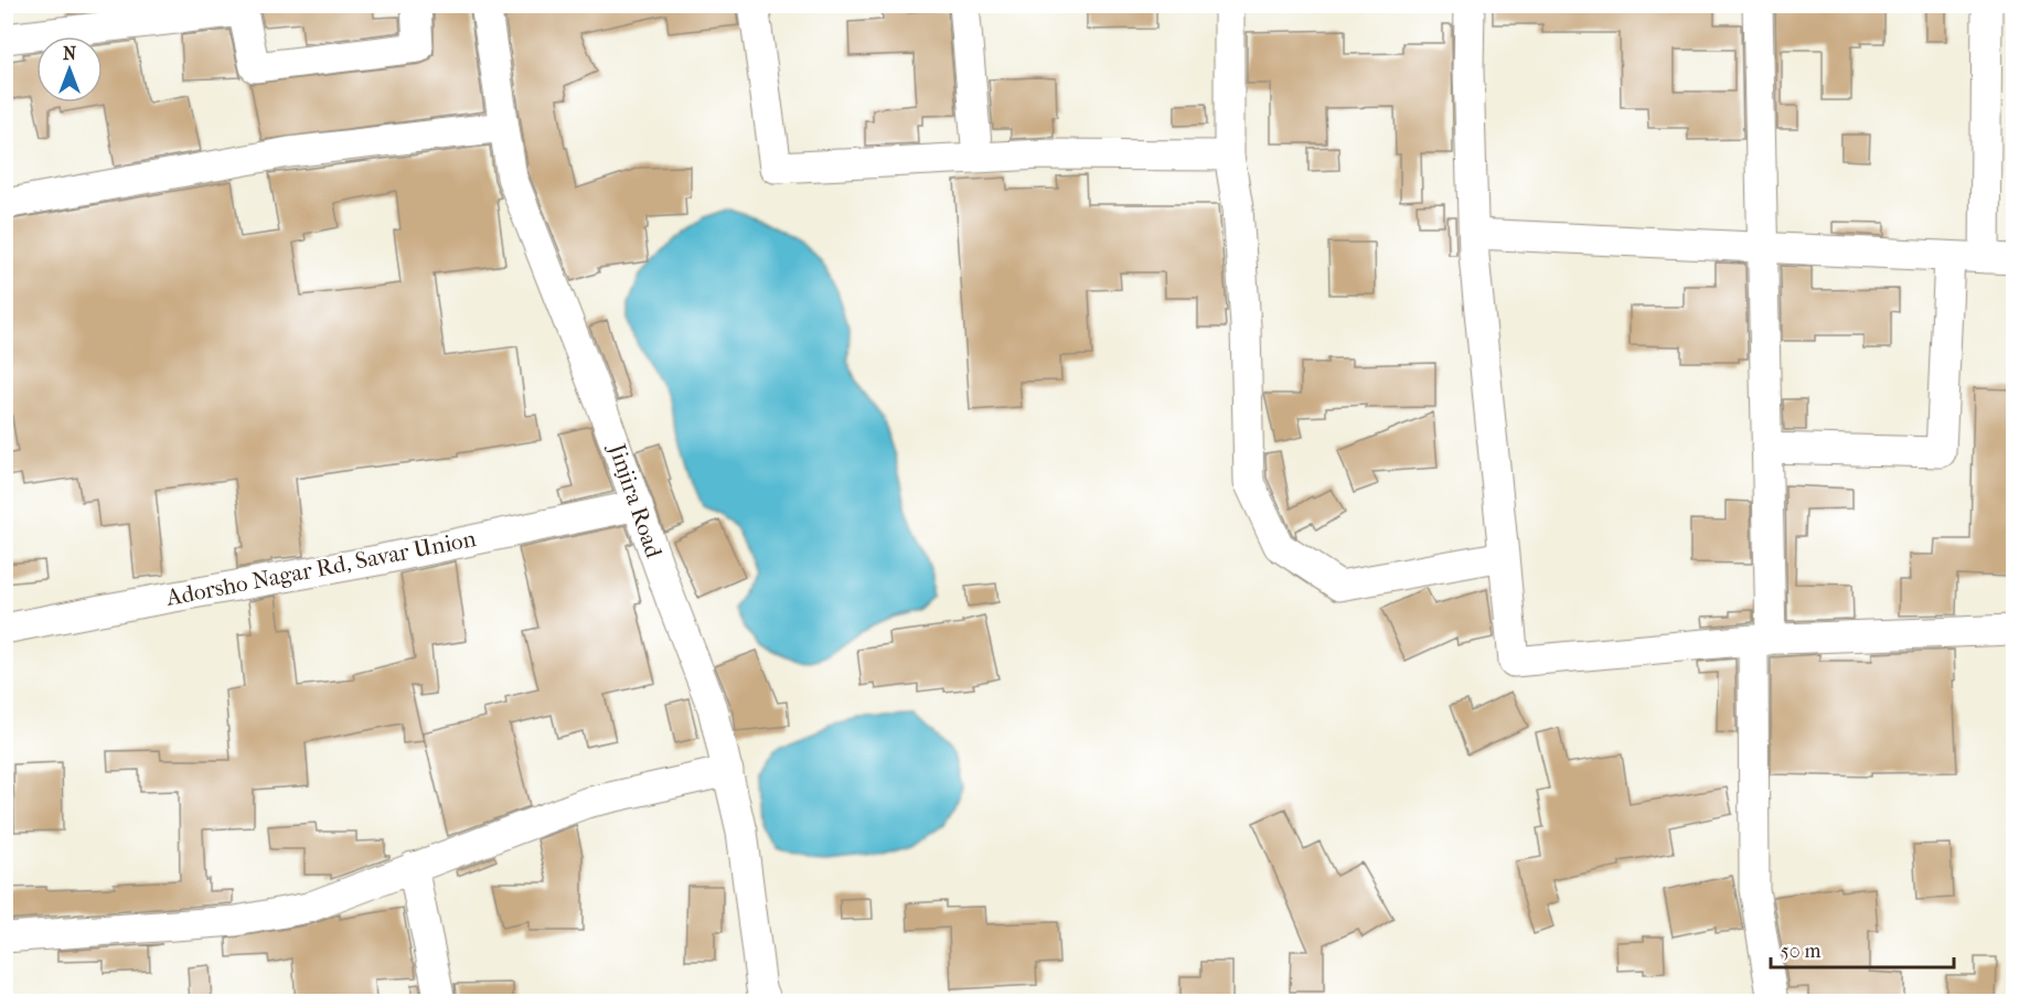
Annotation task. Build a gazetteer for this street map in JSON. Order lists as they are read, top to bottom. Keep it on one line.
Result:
{"streets":{"street":["Jinjira Road","Adorsho Nagar Rd, Savar Union"]},"crossings":[["Jinjira Road","Adorsho Nagar Rd, Savar Union"]],"scale_bar":"50 m","north":"top"}
